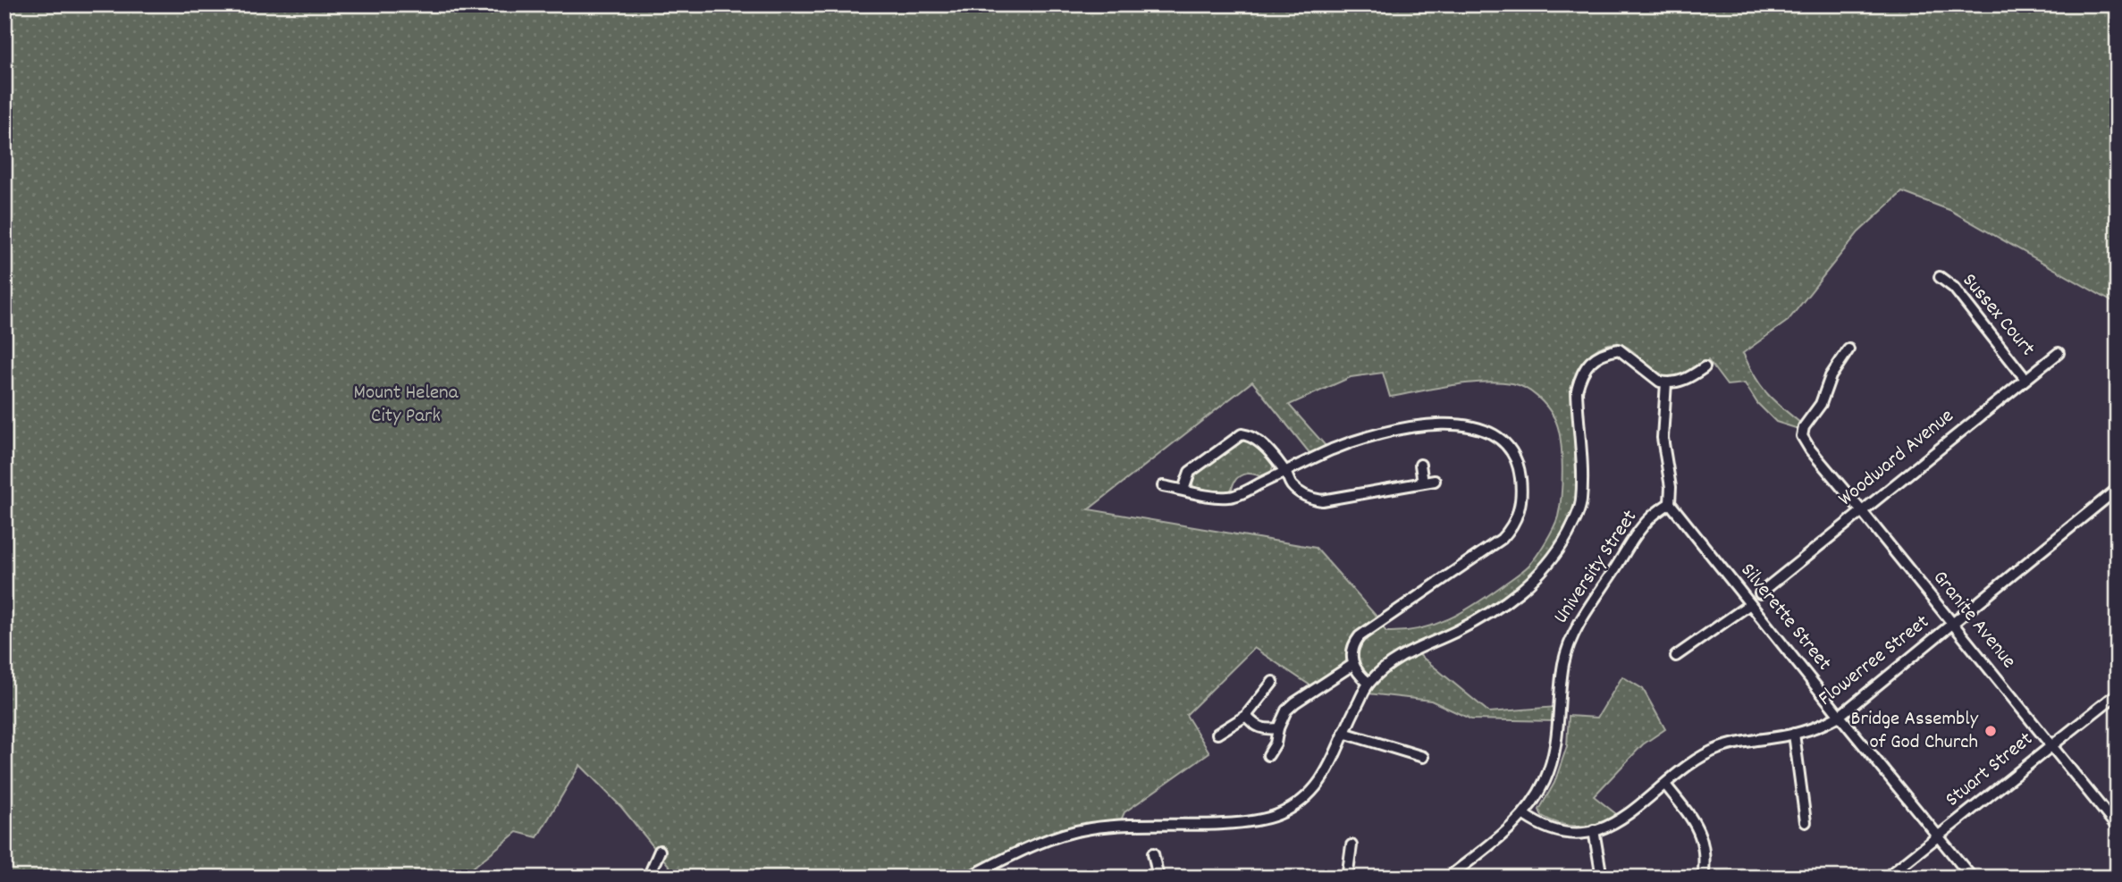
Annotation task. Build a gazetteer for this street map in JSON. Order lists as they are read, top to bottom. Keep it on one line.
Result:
{"streets":{"street":["Sussex Court","Woodward Avenue","University Street","Silverette Street","Granite Avenue","Flowerree Street","Stuart Street"]},"crossings":[["Sussex Court","Woodward Avenue"],["Woodward Avenue","Granite Avenue"],["University Street","Silverette Street"],["University Street","Flowerree Street"],["Silverette Street","Flowerree Street"],["Silverette Street","Stuart Street"],["Granite Avenue","Flowerree Street"],["Granite Avenue","Stuart Street"]],"parks":["Mount Helena City Park"],"places":["Bridge Assembly of God Church"]}
